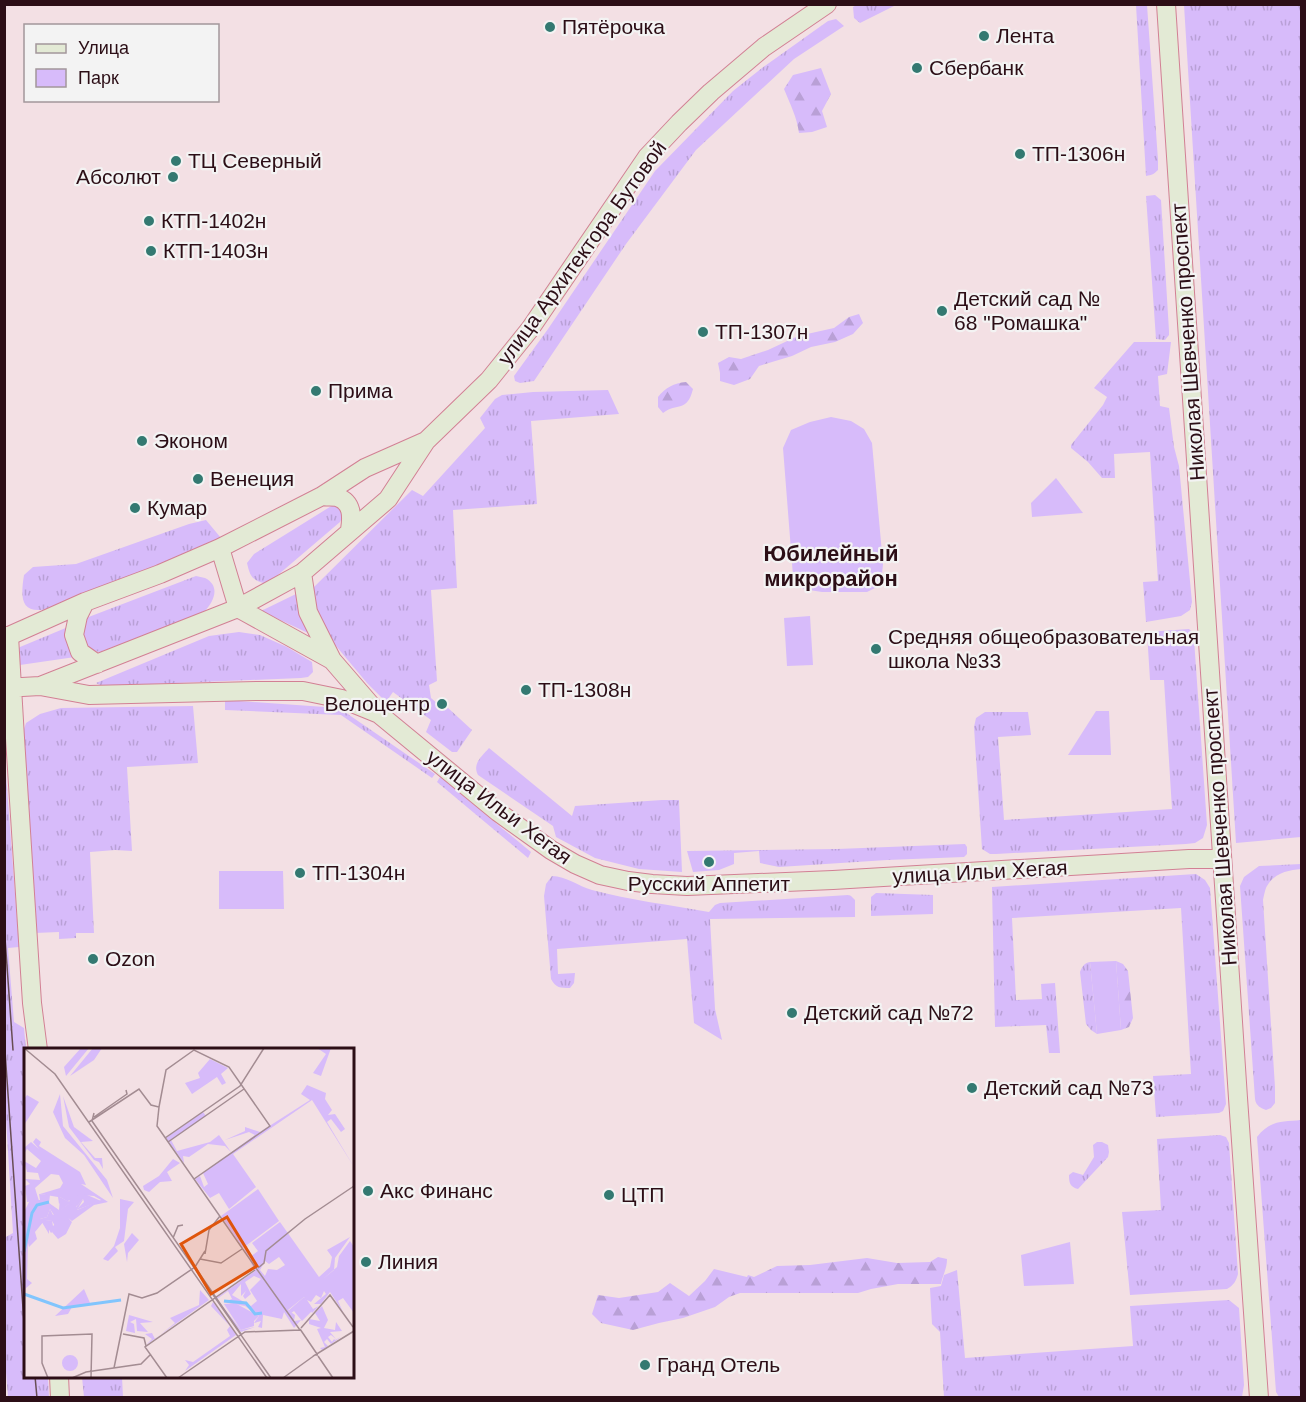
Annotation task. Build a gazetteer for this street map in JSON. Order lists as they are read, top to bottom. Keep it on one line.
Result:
{"streets":{"main road":["улица Архитектора Бутовой","Николая Шевченко проспект","улица Ильи Хегая"]},"crossings":[["улица Архитектора Бутовой","улица Ильи Хегая"],["Николая Шевченко проспект","улица Ильи Хегая"]],"districts":["Юбилейный микрорайон"],"places":["Пятёрочка","Лента","Сбербанк","ТП-1306н","ТЦ Северный","Абсолют","КТП-1402н","КТП-1403н","Детский сад № 68 \"Ромашка\"","ТП-1307н","Прима","Эконом","Венеция","Кумар","Средняя общеобразовательная школа №33","ТП-1308н","Велоцентр","Русский Аппетит","ТП-1304н","Ozon","Детский сад №72","Детский сад №73","Акс Финанс","ЦТП","Линия","Гранд Отель"],"legend":["Улица","Парк"]}
